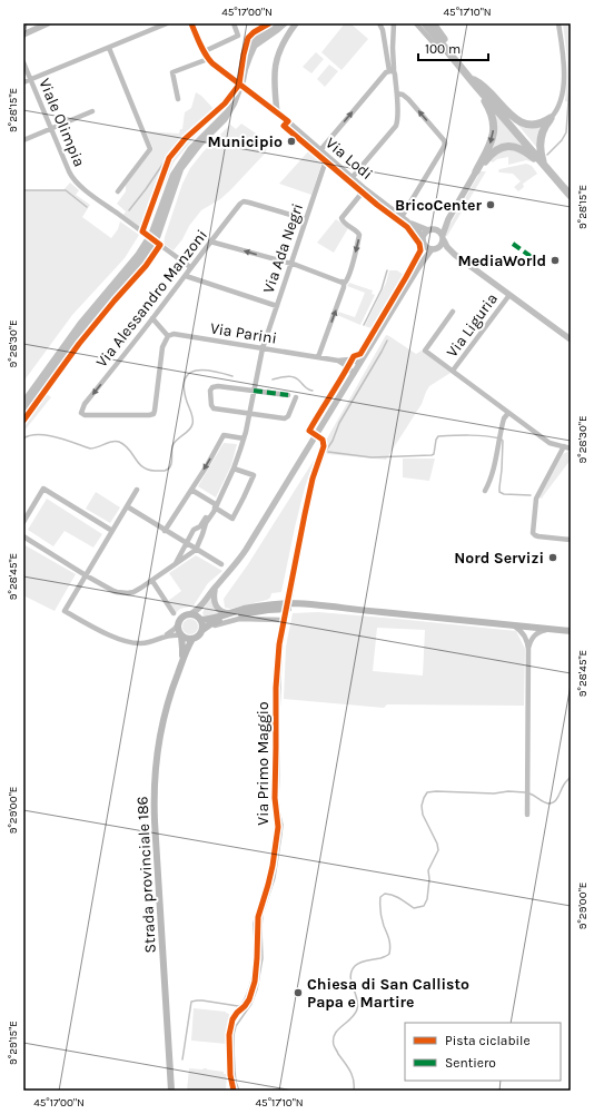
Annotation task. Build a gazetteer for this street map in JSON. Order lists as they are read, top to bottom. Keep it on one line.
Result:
{"streets":{"main road":["Strada provinciale 186"],"street":["Viale Olimpia","Via Lodi","Via Ada Negri","Via Alessandro Manzoni","Via Liguria","Via Parini","Via Primo Maggio"]},"crossings":[["Viale Olimpia","Via Alessandro Manzoni"],["Via Lodi","Via Ada Negri"],["Via Ada Negri","Via Alessandro Manzoni"],["Via Ada Negri","Via Parini"],["Via Alessandro Manzoni","Via Parini"]],"places":["Municipio","BricoCenter","MediaWorld","Nord Servizi","Chiesa di San Callisto Papa e Martire"],"legend":["Pista ciclabile","Sentiero"],"scale_bar":"100 m","coordinates":["45°17'00\"N","45°17'10\"N","9°28'15\"E","9°28'30\"E","9°28'45\"E","9°29'00\"E","9°29'15\"E"]}
